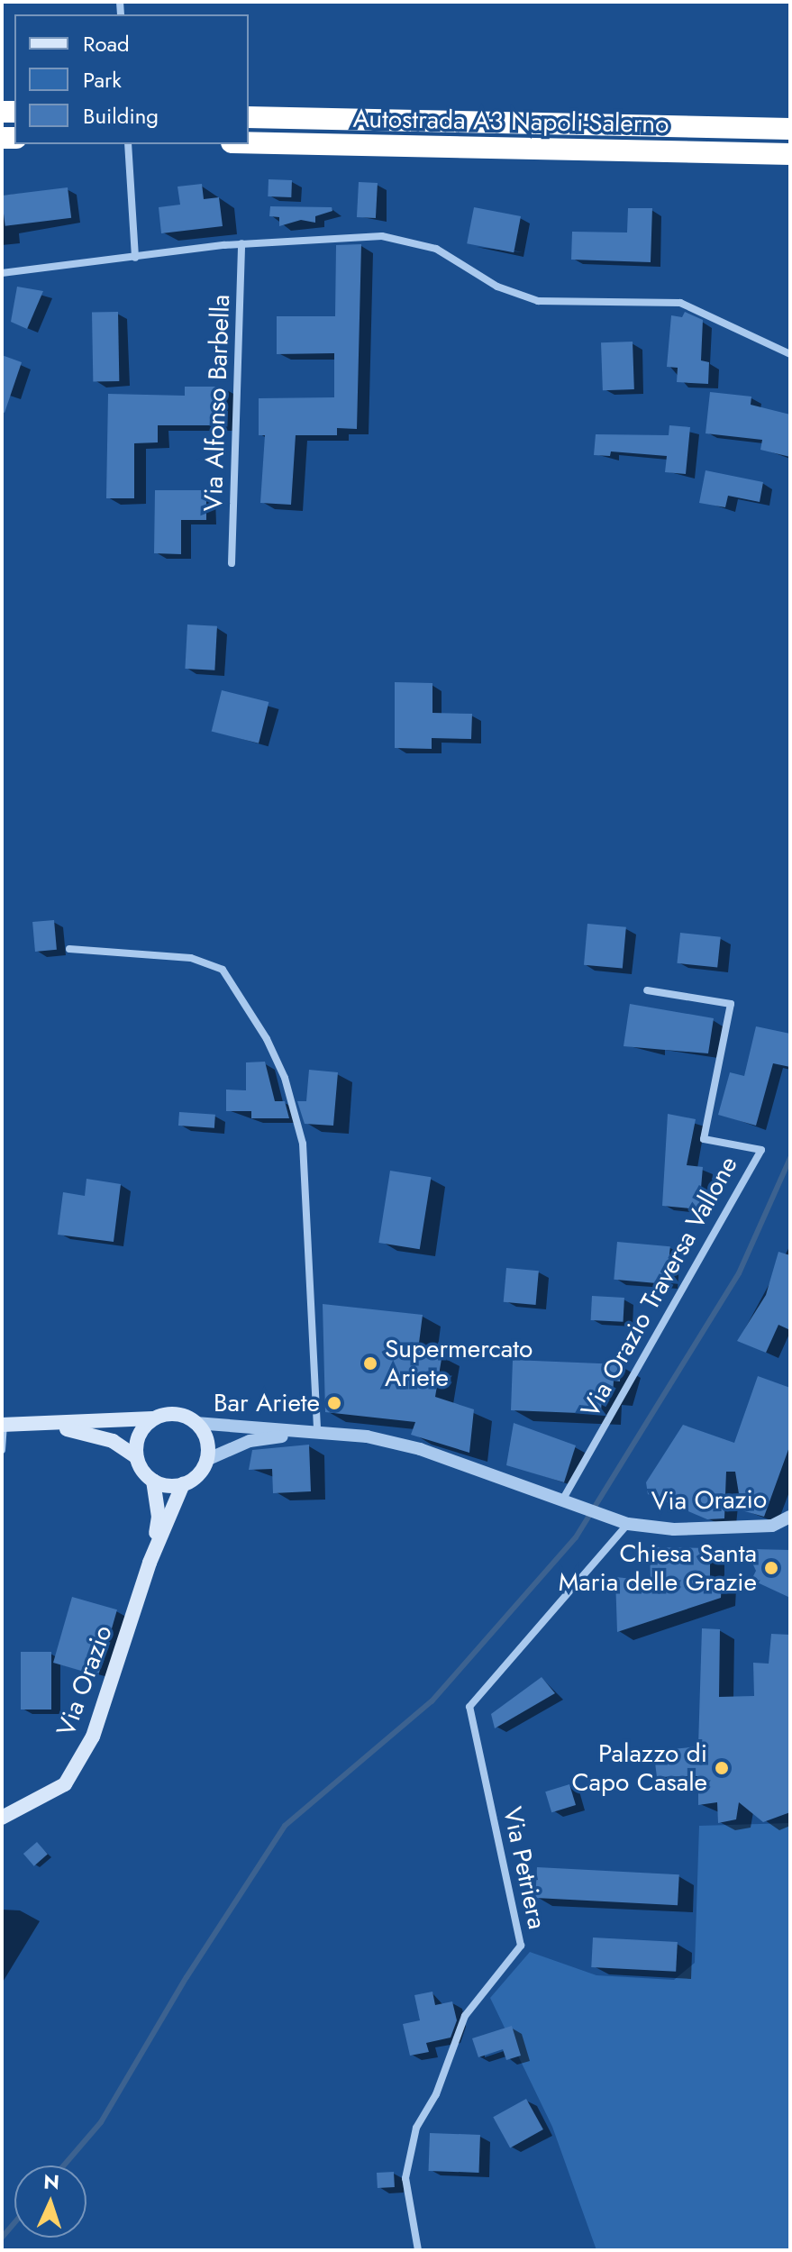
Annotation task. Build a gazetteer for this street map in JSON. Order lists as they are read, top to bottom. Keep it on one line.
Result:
{"streets":{"highway":["Autostrada A3 Napoli-Salerno"],"main road":["Via Orazio"],"street":["Via Alfonso Barbella","Via Orazio Traversa Vallone","Via Petriera"]},"crossings":[["Via Orazio Traversa Vallone","Via Orazio"],["Via Orazio","Via Petriera"]],"places":["Supermercato Ariete","Bar Ariete","Chiesa Santa Maria delle Grazie","Palazzo di Capo Casale"],"legend":["Road","Park","Building"],"north":"top"}
